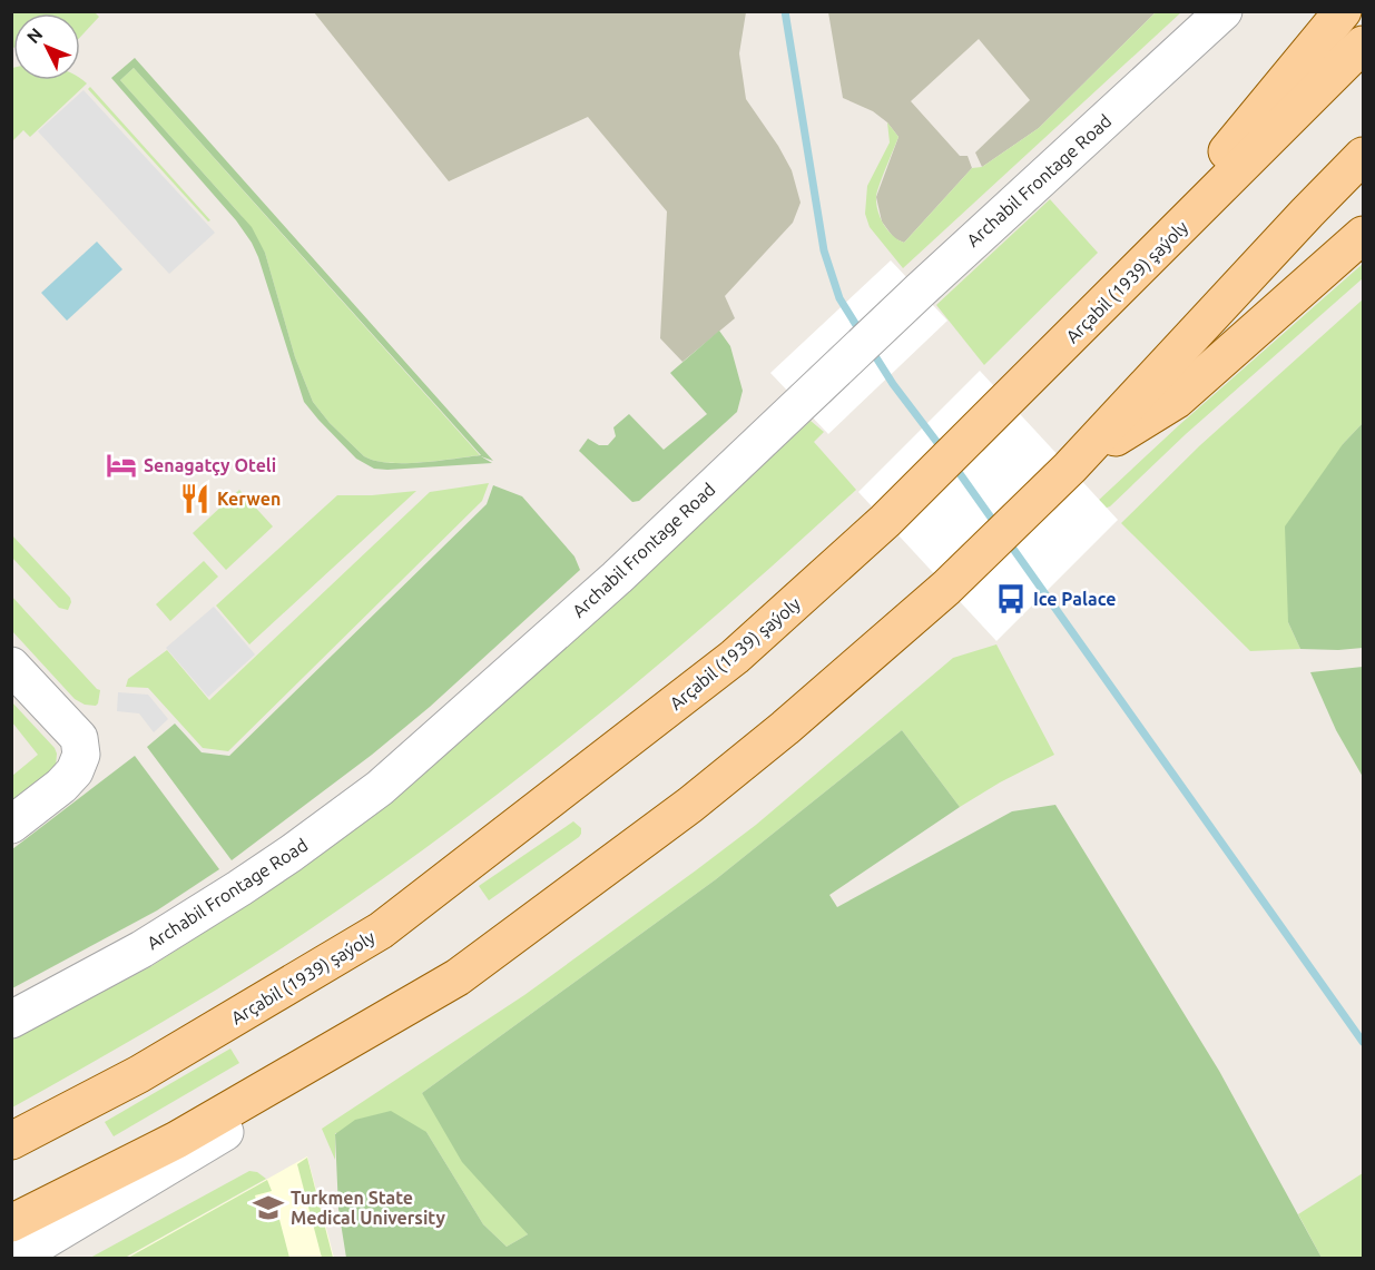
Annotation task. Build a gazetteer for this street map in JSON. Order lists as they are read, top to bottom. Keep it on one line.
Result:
{"streets":{"main road":["Arçabil (1939) şaýoly"],"street":["Archabil Frontage Road"]},"places":{"hotel":["Senagatçy Oteli"],"restaurant":["Kerwen"],"bus stop":["Ice Palace"],"school or university":["Turkmen State Medical University"]},"north":"top left"}
